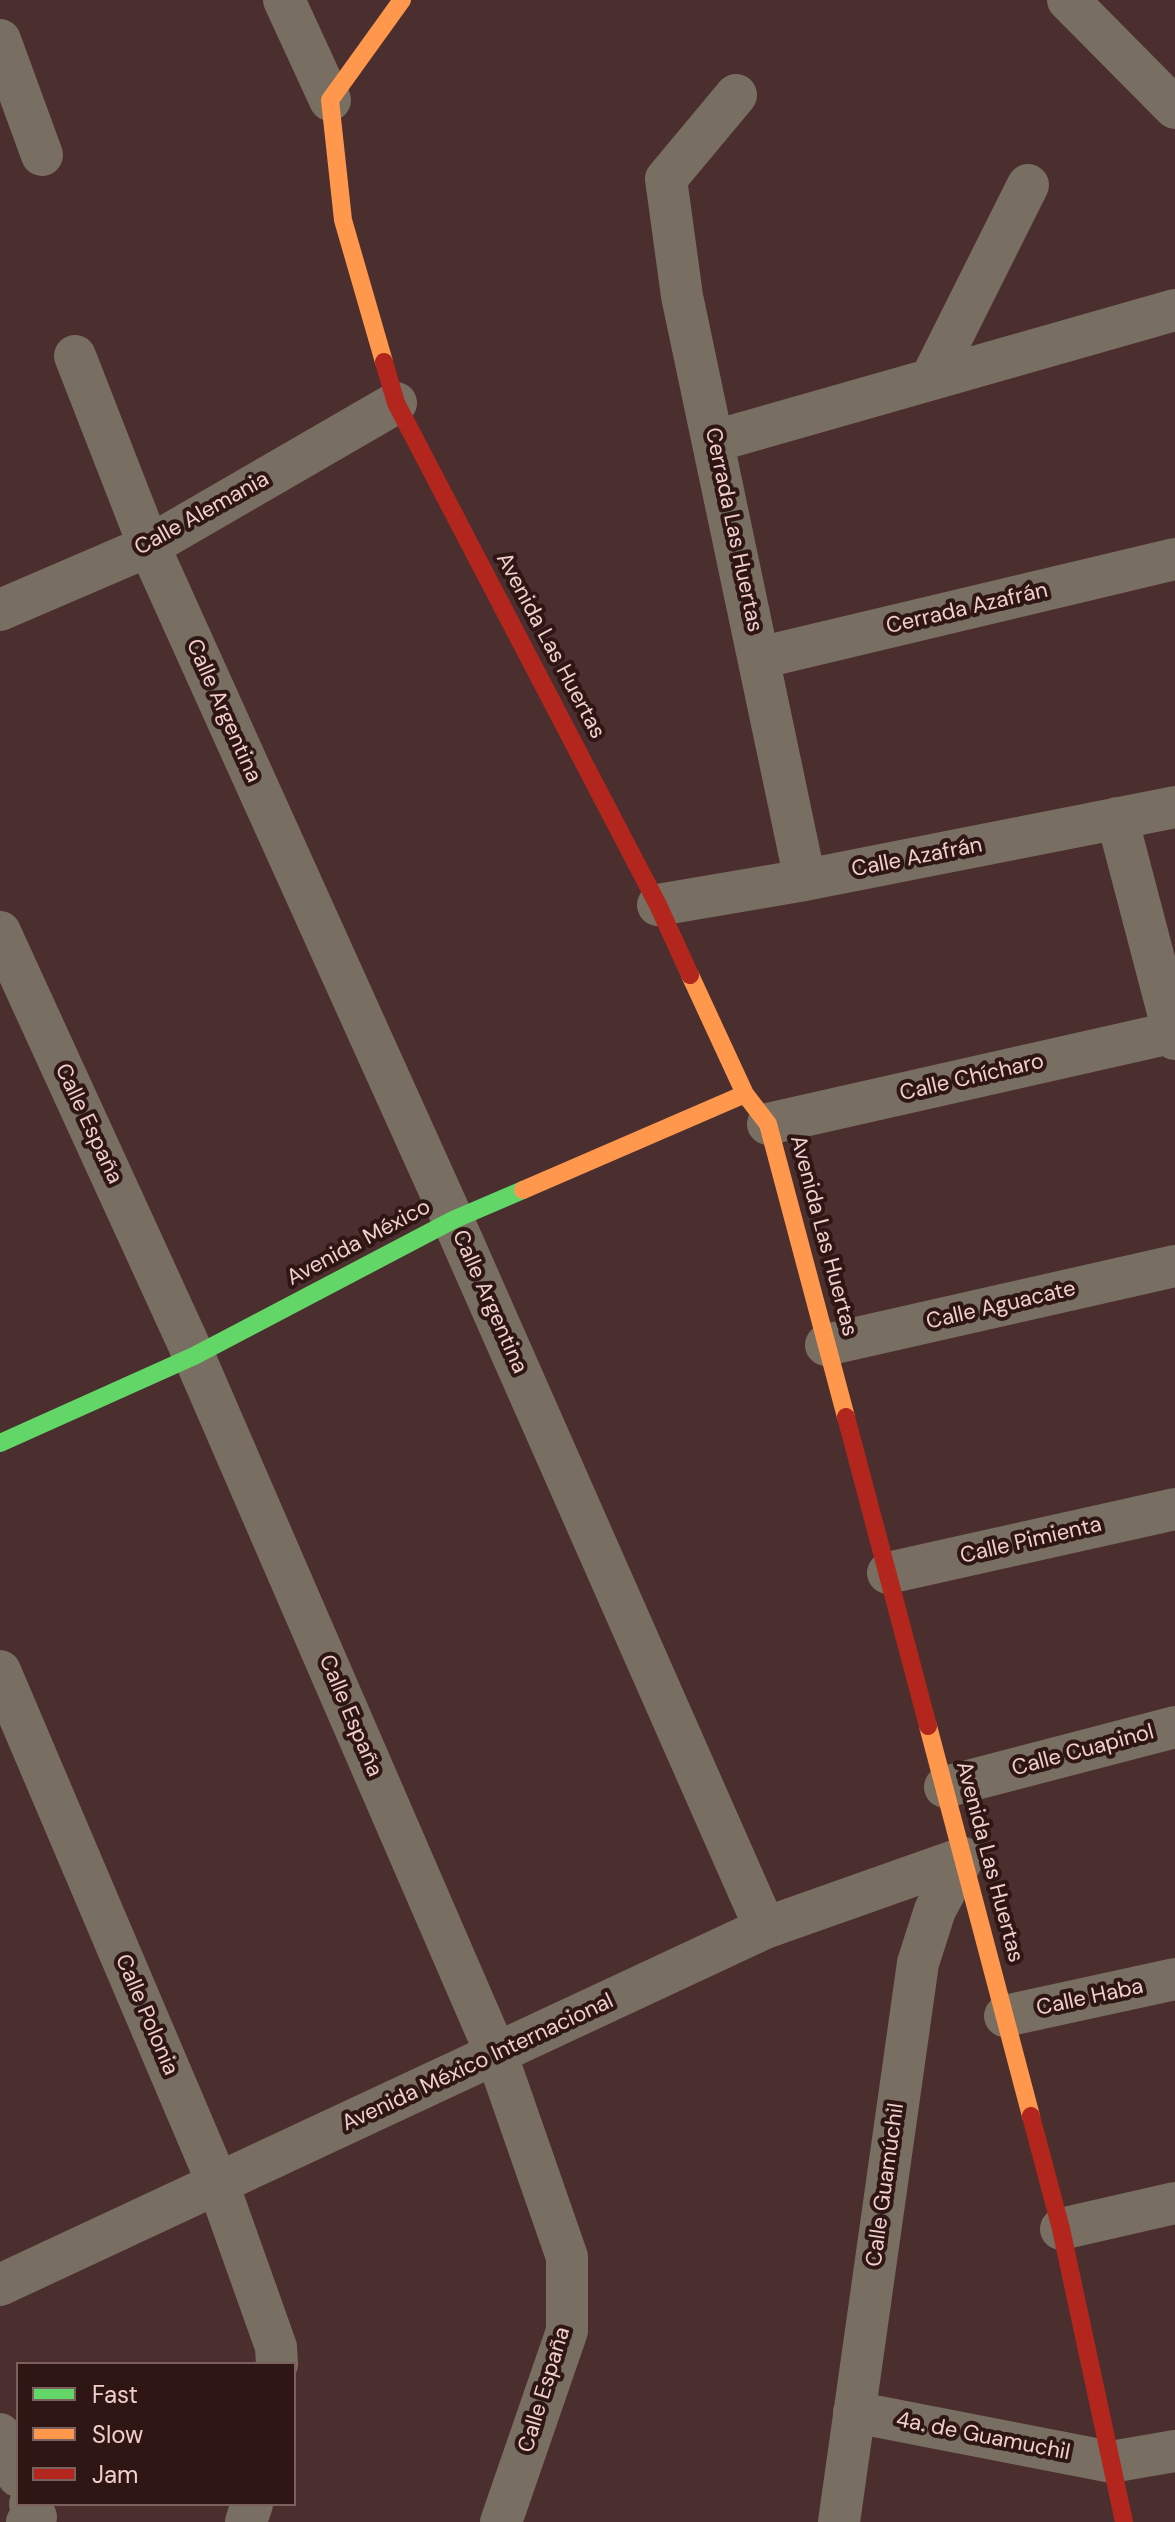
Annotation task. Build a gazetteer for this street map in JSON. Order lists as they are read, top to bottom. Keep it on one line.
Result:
{"streets":{"street":["Calle Alemania","Cerrada Las Huertas","Cerrada Azafrán","Avenida Las Huertas","Calle Argentina","Calle Azafrán","Calle Chícharo","Calle España","Avenida México","Calle Aguacate","Calle Pimienta","Calle Cuapinol","Calle Haba","Calle Polonia","Avenida México Internacional","Calle Guamúchil","4a. de Guamuchil"]},"crossings":[["Calle Alemania","Avenida Las Huertas"],["Calle Alemania","Calle Argentina"],["Cerrada Las Huertas","Cerrada Azafrán"],["Cerrada Las Huertas","Calle Azafrán"],["Avenida Las Huertas","Calle Azafrán"],["Avenida Las Huertas","Calle Chícharo"],["Avenida Las Huertas","Avenida México"],["Avenida Las Huertas","Calle Aguacate"],["Avenida Las Huertas","Calle Pimienta"],["Avenida Las Huertas","Calle Cuapinol"],["Avenida Las Huertas","Calle Haba"],["Avenida Las Huertas","Avenida México Internacional"],["Avenida Las Huertas","Calle Guamúchil"],["Avenida Las Huertas","4a. de Guamuchil"],["Calle Argentina","Avenida México"],["Calle Argentina","Avenida México Internacional"],["Calle Chícharo","Avenida México"],["Calle España","Avenida México"],["Calle España","Avenida México Internacional"],["Calle Polonia","Avenida México Internacional"],["Avenida México Internacional","Calle Guamúchil"],["Calle Guamúchil","4a. de Guamuchil"]],"legend":["Fast","Slow","Jam"]}
